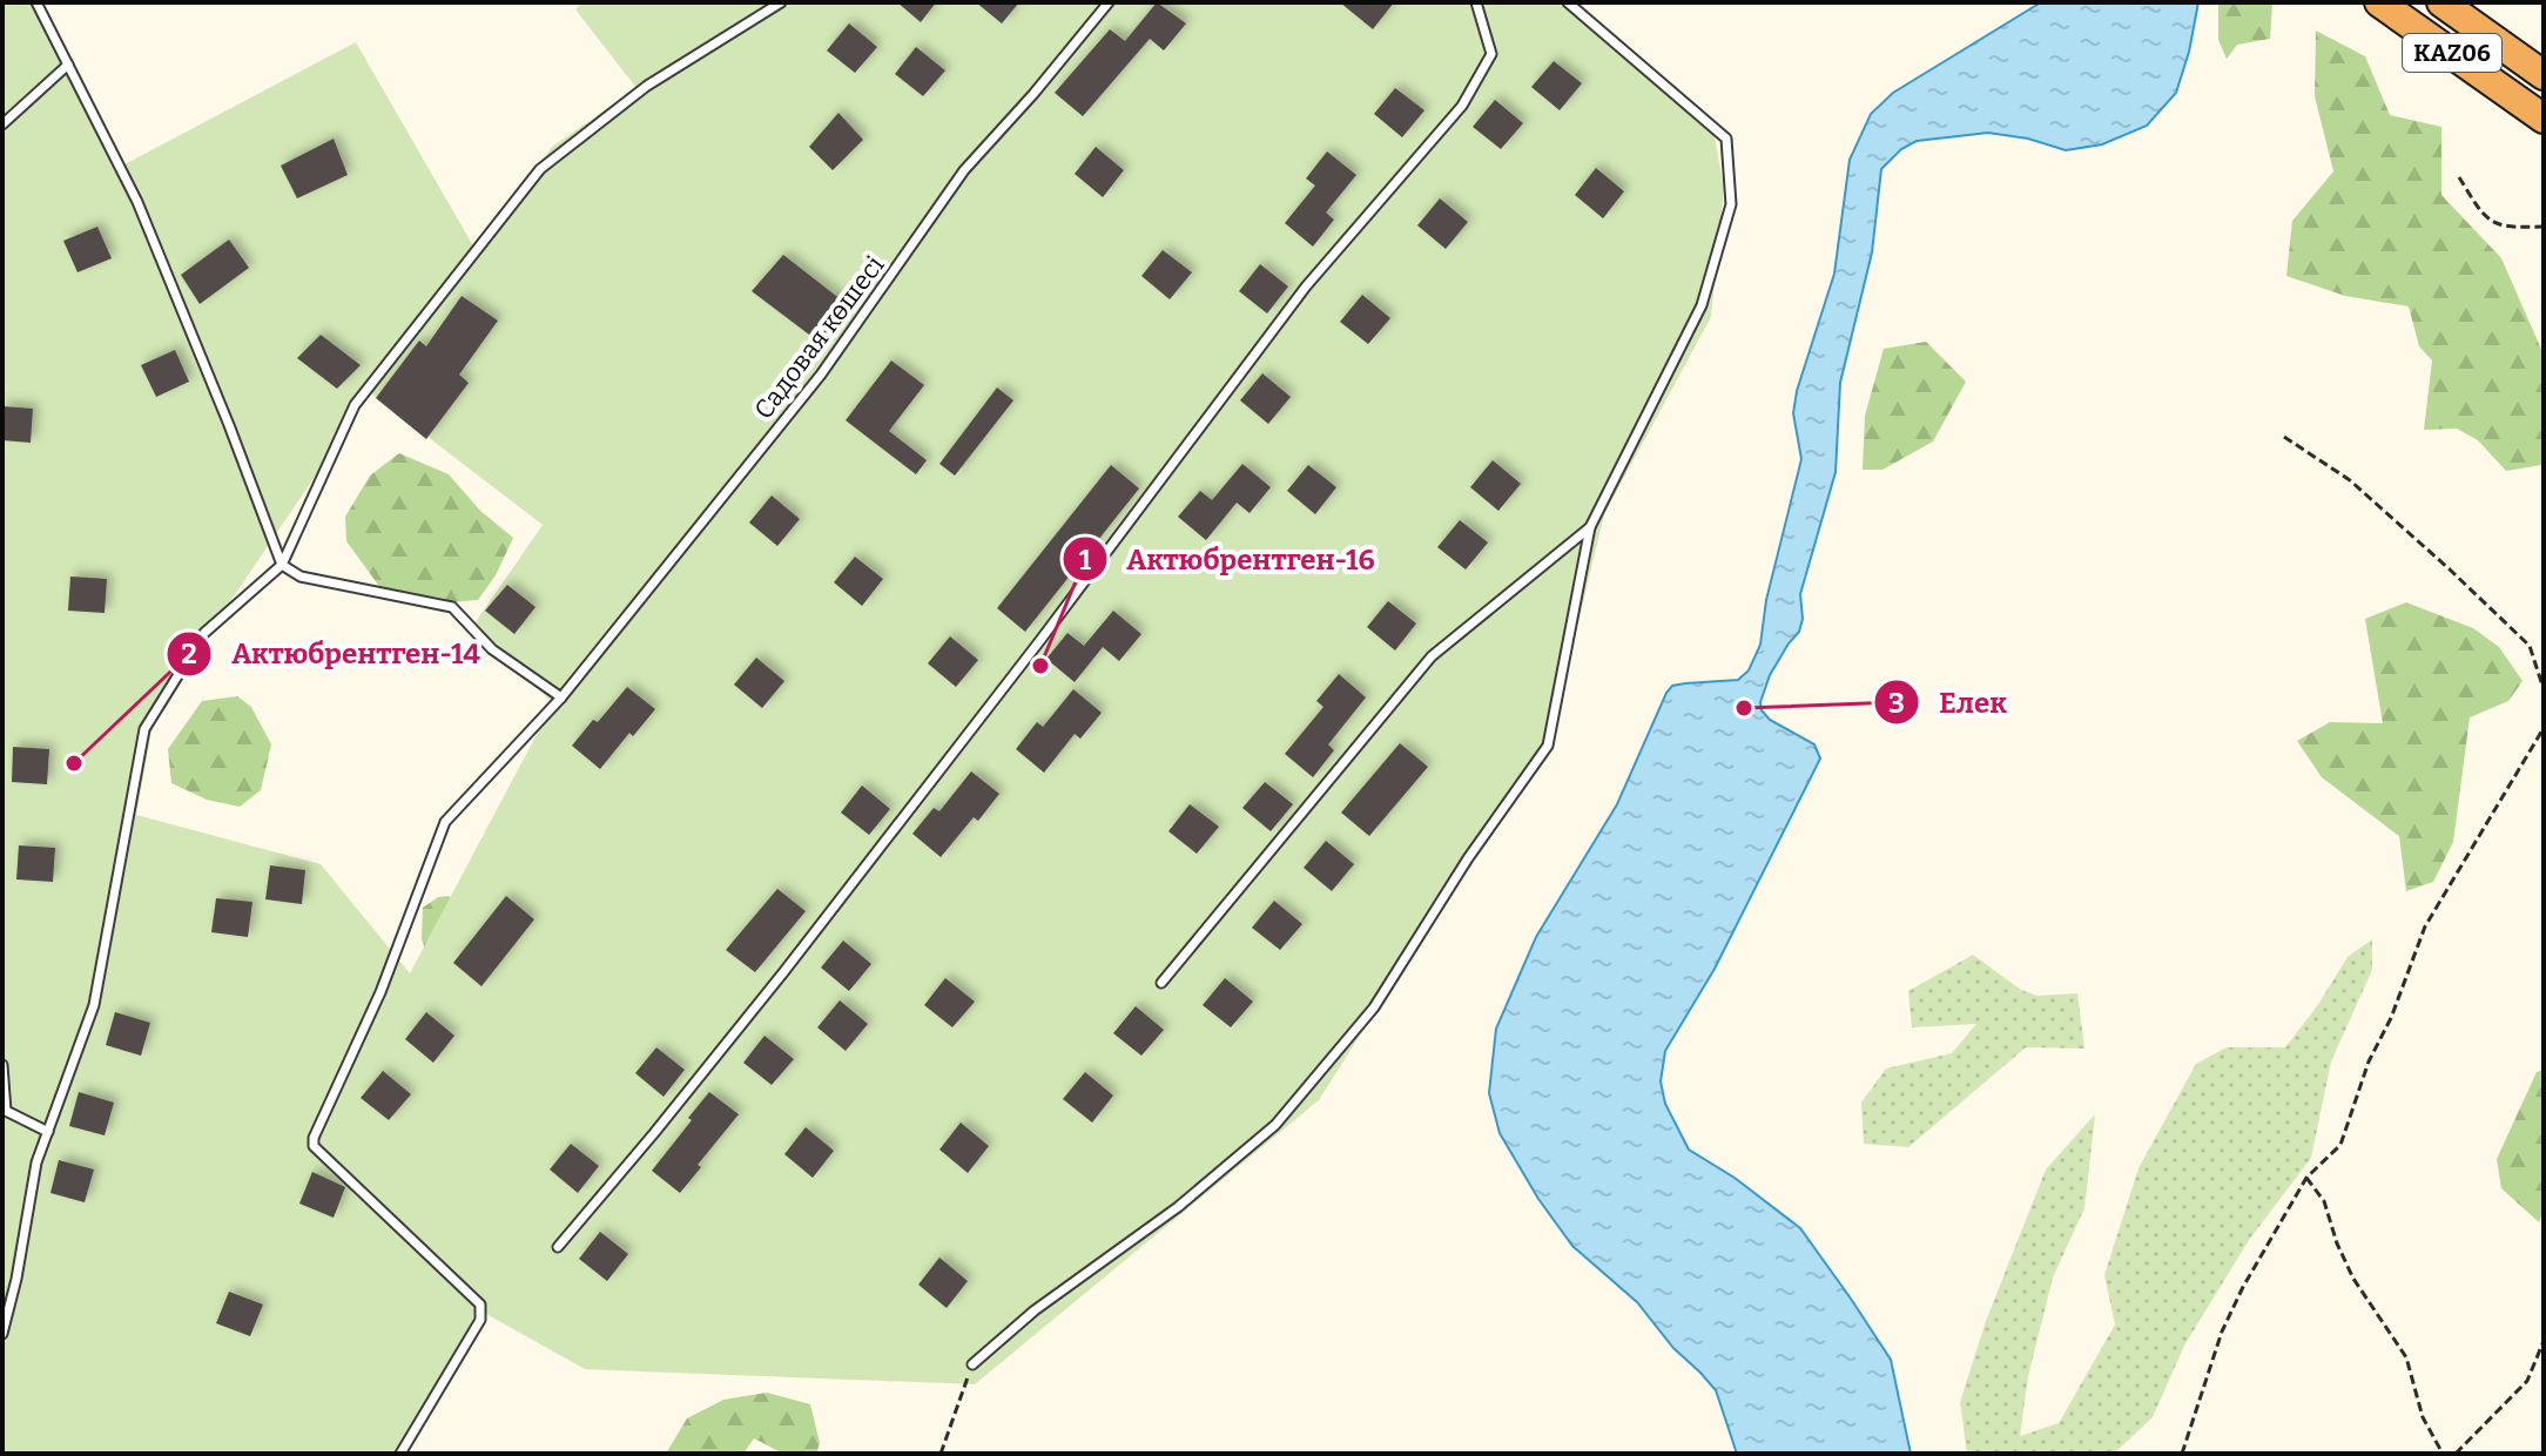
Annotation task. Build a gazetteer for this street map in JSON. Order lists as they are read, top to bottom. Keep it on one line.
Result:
{"streets":{"highway":["KАZ06"],"lane":["Садовая көшесі"]},"places":["Актюбрентген-16","Елек","Актюбрентген-14"]}
